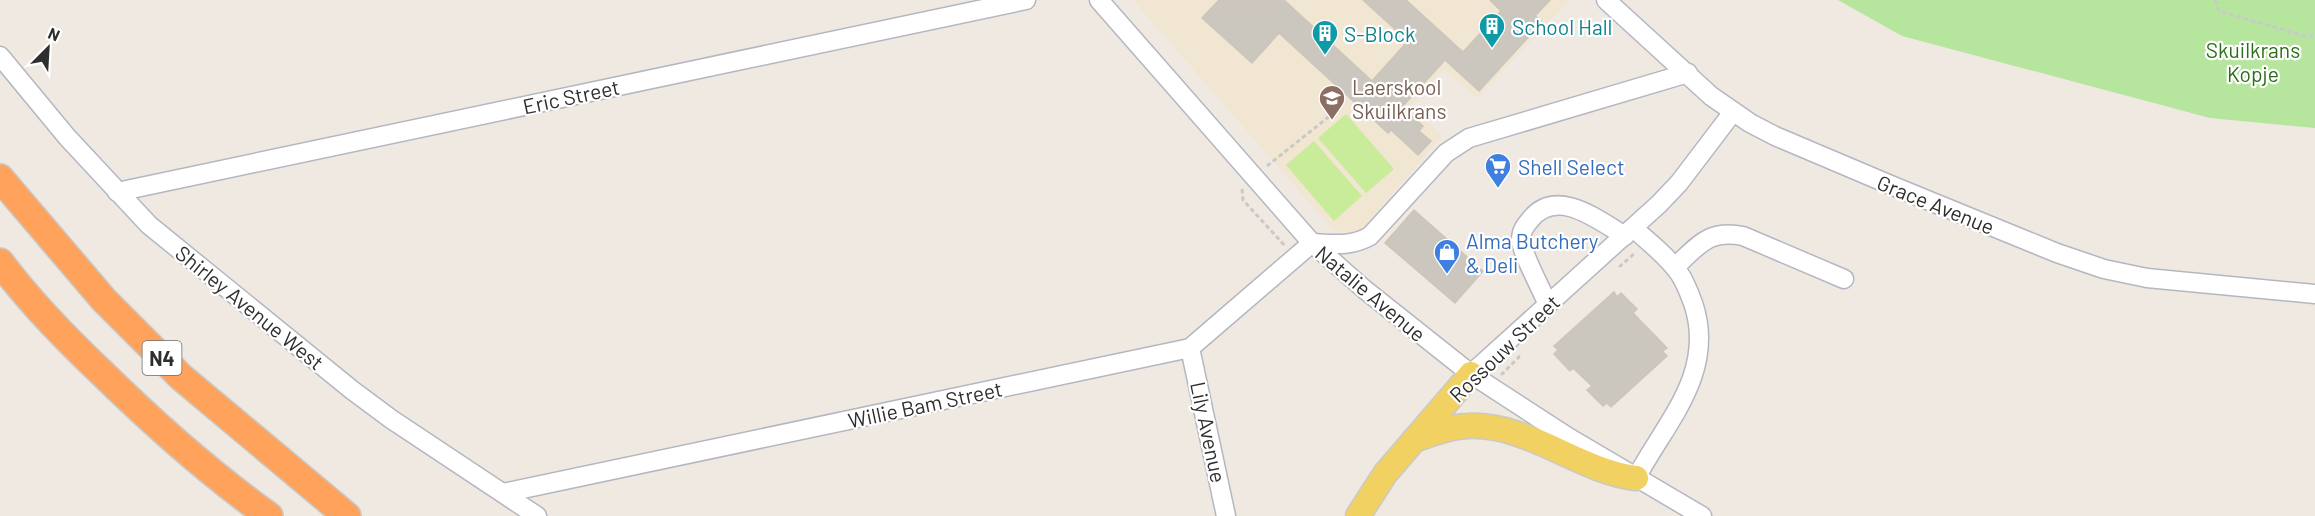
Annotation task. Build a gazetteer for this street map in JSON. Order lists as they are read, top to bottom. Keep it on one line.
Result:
{"streets":{"highway":["N4"],"main road":["Rossouw Street"],"street":["Eric Street","Grace Avenue","Natalie Avenue","Shirley Avenue West","Willie Bam Street","Lily Avenue"]},"crossings":[["Eric Street","Shirley Avenue West"],["Grace Avenue","Rossouw Street"],["Natalie Avenue","Rossouw Street"],["Natalie Avenue","Willie Bam Street"],["Shirley Avenue West","Willie Bam Street"],["Willie Bam Street","Lily Avenue"]],"parks":["Skuilkrans Kopje"],"places":{"building":["School Hall","S-Block"],"school or university":["Laerskool Skuilkrans"],"supermarket":["Shell Select"],"shop":["Alma Butchery & Deli"]},"north":"top right"}
